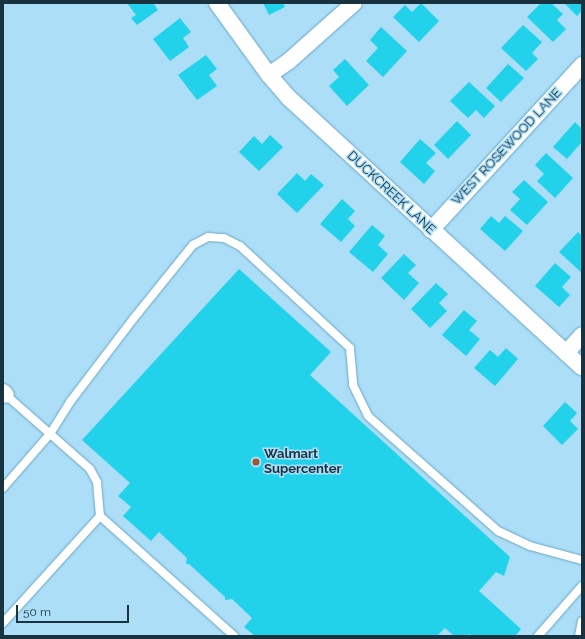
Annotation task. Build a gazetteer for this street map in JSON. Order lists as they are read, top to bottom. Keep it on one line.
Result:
{"streets":{"street":["WEST ROSEWOOD LANE","DUCKCREEK LANE"]},"crossings":[["WEST ROSEWOOD LANE","DUCKCREEK LANE"]],"places":["Walmart Supercenter"],"scale_bar":"50 m"}
